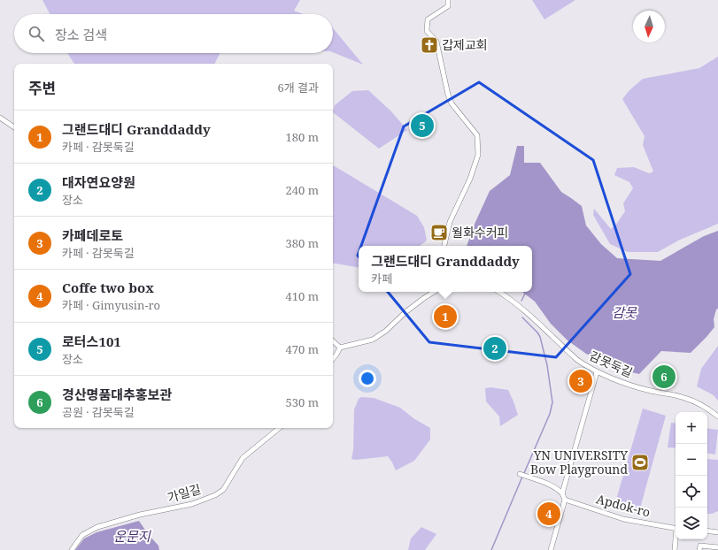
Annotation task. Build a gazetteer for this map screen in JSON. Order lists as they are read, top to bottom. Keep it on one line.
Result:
{"streets":{"street":["감못둑길","가일길","Apdok-ro"]},"water":["감못","운문지"],"places":{"church":["갑제교회"],"cafe":["월화수커피"],"sports":["YN UNIVERSITY Bow Playground"]},"north":"bottom","page":{"search":"장소 검색","heading":["주변","6개 결과"],"list":[{"mark":"1","name":"그랜드대디 Granddaddy","note":"카페 · 감못둑길","value":"180 m"},{"mark":"2","name":"대자연요양원","note":"장소","value":"240 m"},{"mark":"3","name":"카페데로토","note":"카페 · 감못둑길","value":"380 m"},{"mark":"4","name":"Coffe two box","note":"카페 · Gimyusin-ro","value":"410 m"},{"mark":"5","name":"로터스101","note":"장소","value":"470 m"},{"mark":"6","name":"경산명품대추홍보관","note":"공원 · 감못둑길","value":"530 m"}],"pins":["5","1","2","6","3","4"],"popup":["그랜드대디 Granddaddy","카페"],"map_buttons":["+","−"]}}
